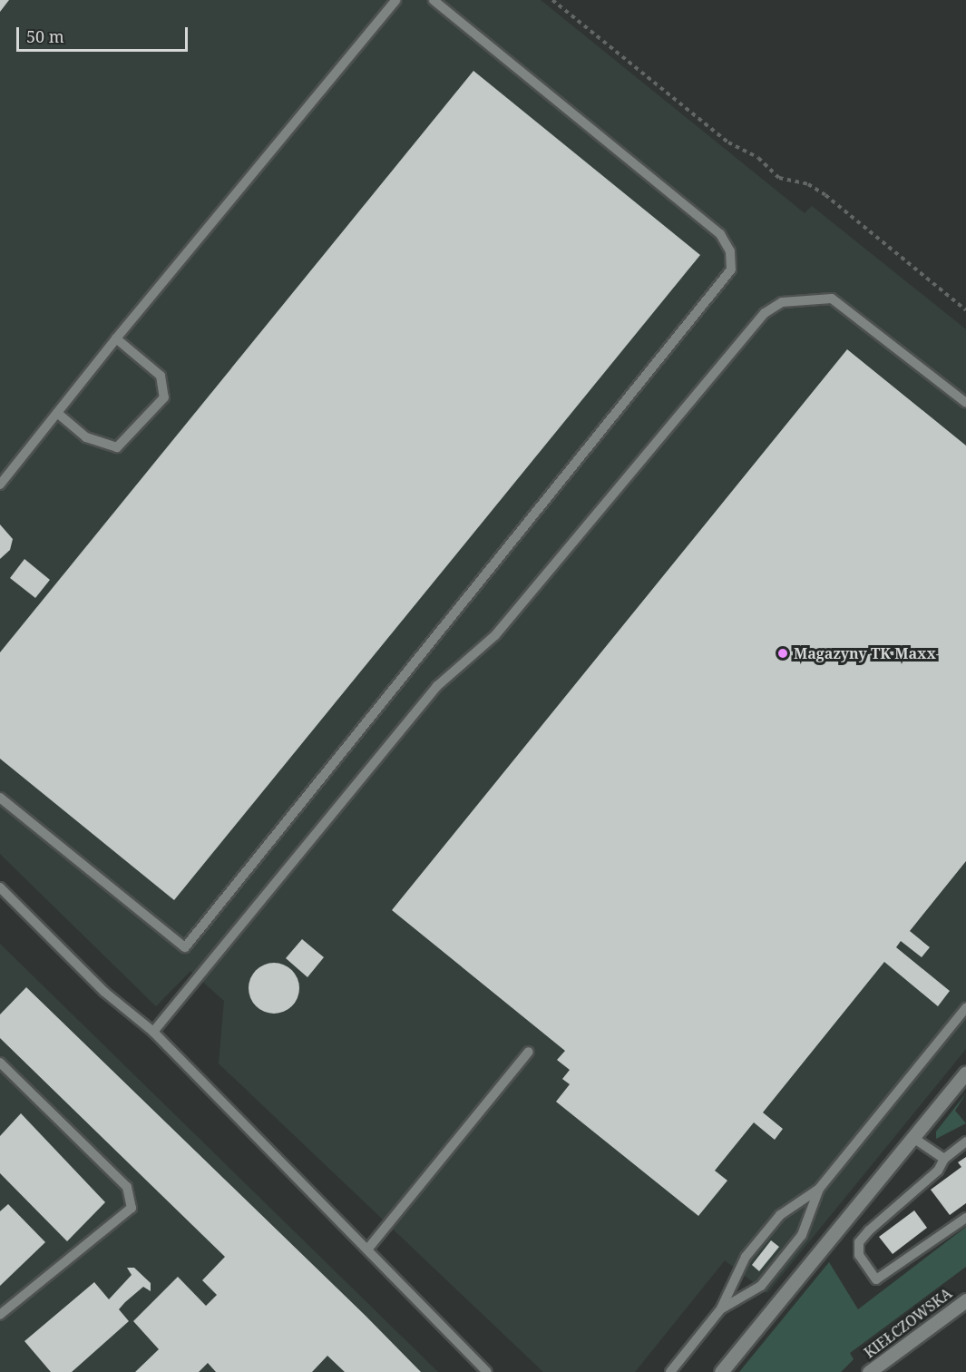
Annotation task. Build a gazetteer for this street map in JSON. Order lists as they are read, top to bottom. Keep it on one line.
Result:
{"streets":{"street":["KIEŁCZOWSKA"]},"places":["Magazyny TK Maxx"],"scale_bar":"50 m"}
